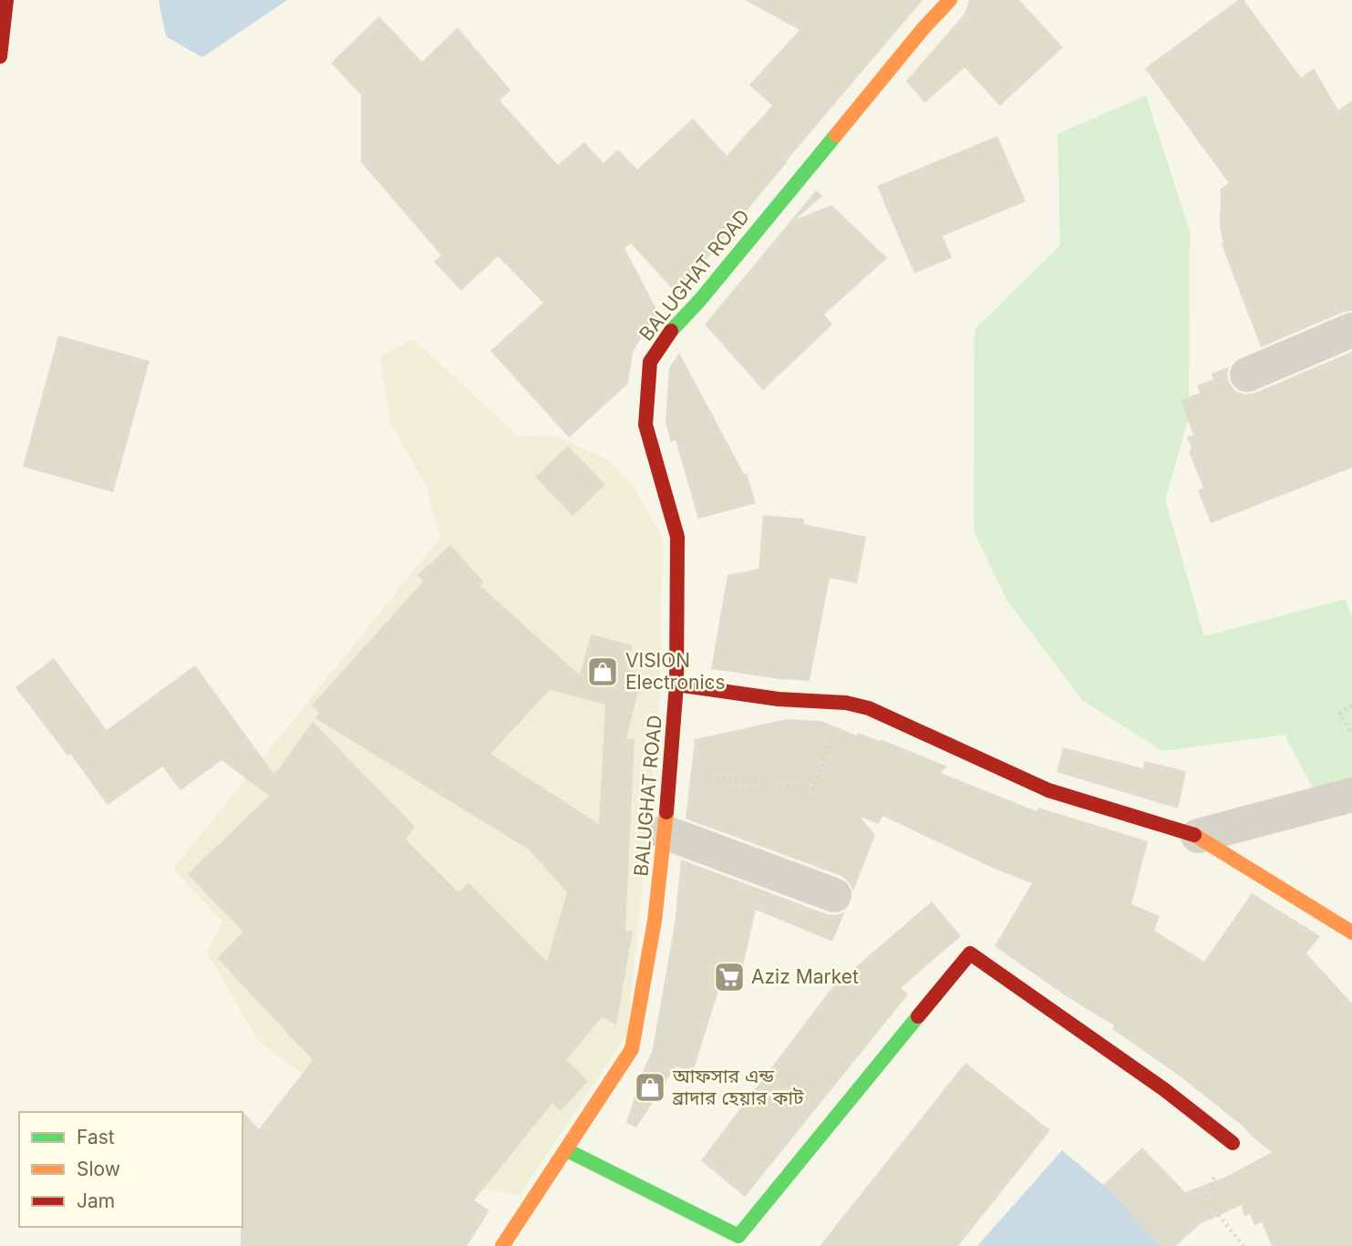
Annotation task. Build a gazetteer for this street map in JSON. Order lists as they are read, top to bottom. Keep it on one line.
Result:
{"streets":{"street":["BALUGHAT ROAD"]},"places":{"shop":["VISION Electronics","আফসার এন্ড ব্রাদার হেয়ার কাট"],"supermarket":["Aziz Market"]},"legend":["Fast","Slow","Jam"]}
